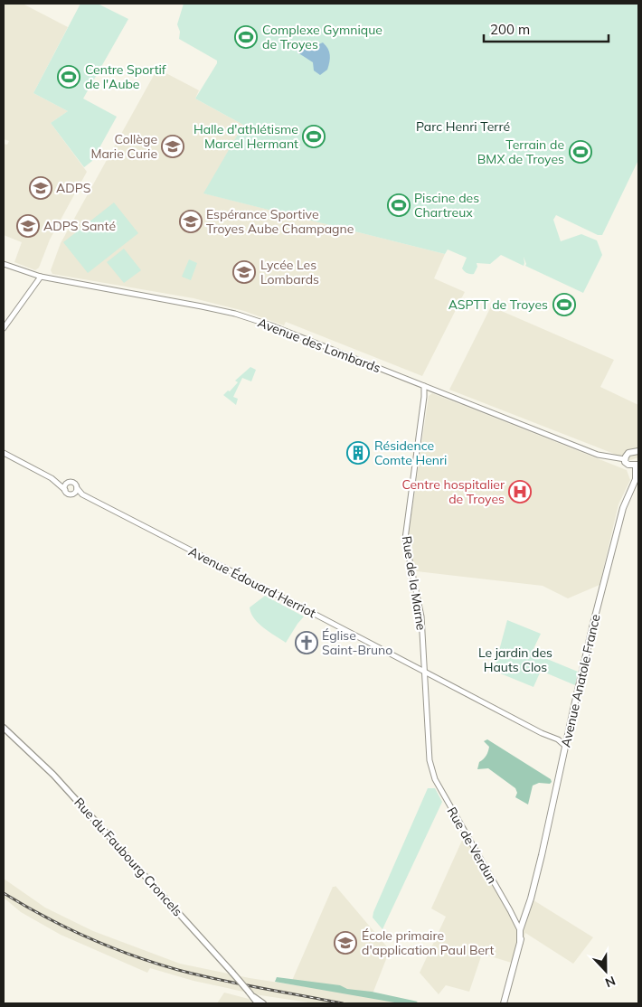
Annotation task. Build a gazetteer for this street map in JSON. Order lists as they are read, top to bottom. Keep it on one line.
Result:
{"streets":{"main road":["Avenue Anatole France","Rue du Faubourg Croncels"],"street":["Avenue des Lombards","Avenue Édouard Herriot","Rue de la Marne","Rue de Verdun"]},"crossings":[["Avenue des Lombards","Rue de la Marne"],["Avenue Édouard Herriot","Rue de la Marne"],["Avenue Édouard Herriot","Avenue Anatole France"],["Rue de la Marne","Rue de Verdun"],["Avenue Anatole France","Rue de Verdun"]],"parks":["Parc Henri Terré","Le jardin des Hauts Clos"],"places":{"sports":["Complexe Gymnique de Troyes","Centre Sportif de l'Aube","Halle d'athlétisme Marcel Hermant","Terrain de BMX de Troyes","Piscine des Chartreux","ASPTT de Troyes"],"school or university":["Collège Marie Curie","ADPS","Espérance Sportive Troyes Aube Champagne","ADPS Santé","Lycée Les Lombards","École primaire d'application Paul Bert"],"building":["Résidence Comte Henri"],"hospital":["Centre hospitalier de Troyes"],"church":["Église Saint-Bruno"]},"scale_bar":"200 m","north":"bottom"}
